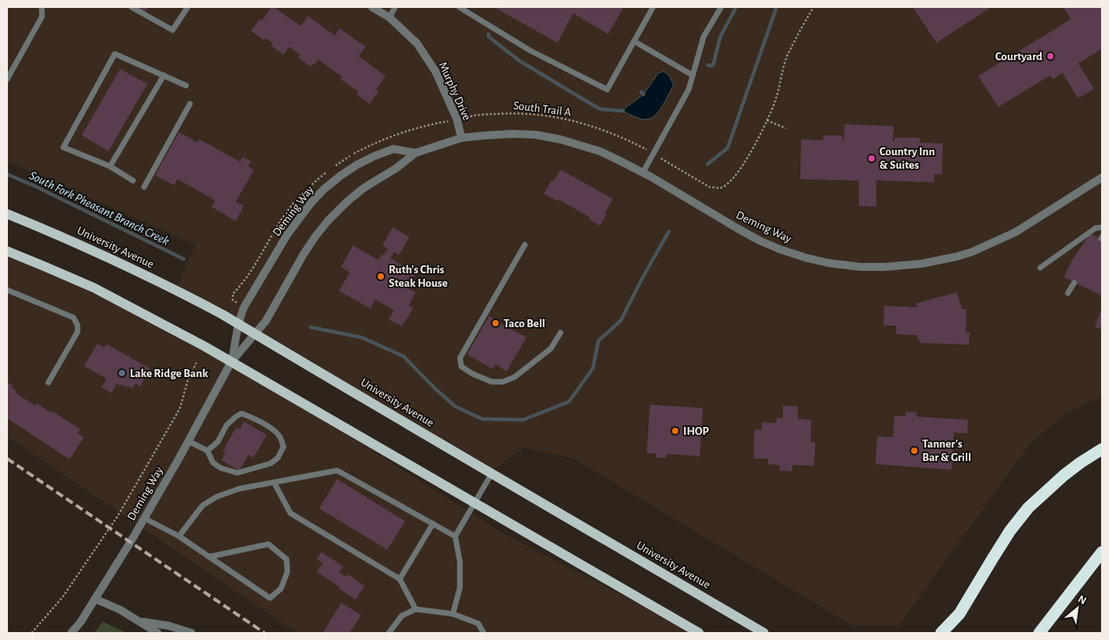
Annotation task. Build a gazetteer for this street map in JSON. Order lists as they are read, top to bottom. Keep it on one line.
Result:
{"streets":{"main road":["University Avenue"],"street":["Murphy Drive","Deming Way"],"path":["South Trail A"]},"crossings":[["Murphy Drive","South Trail A"],["Murphy Drive","Deming Way"],["South Trail A","Deming Way"],["Deming Way","University Avenue"]],"water":["South Fork Pheasant Branch Creek"],"places":["Courtyard","Country Inn & Suites","Ruth's Chris Steak House","Taco Bell","Lake Ridge Bank","IHOP","Tanner's Bar & Grill"],"north":"top right"}
